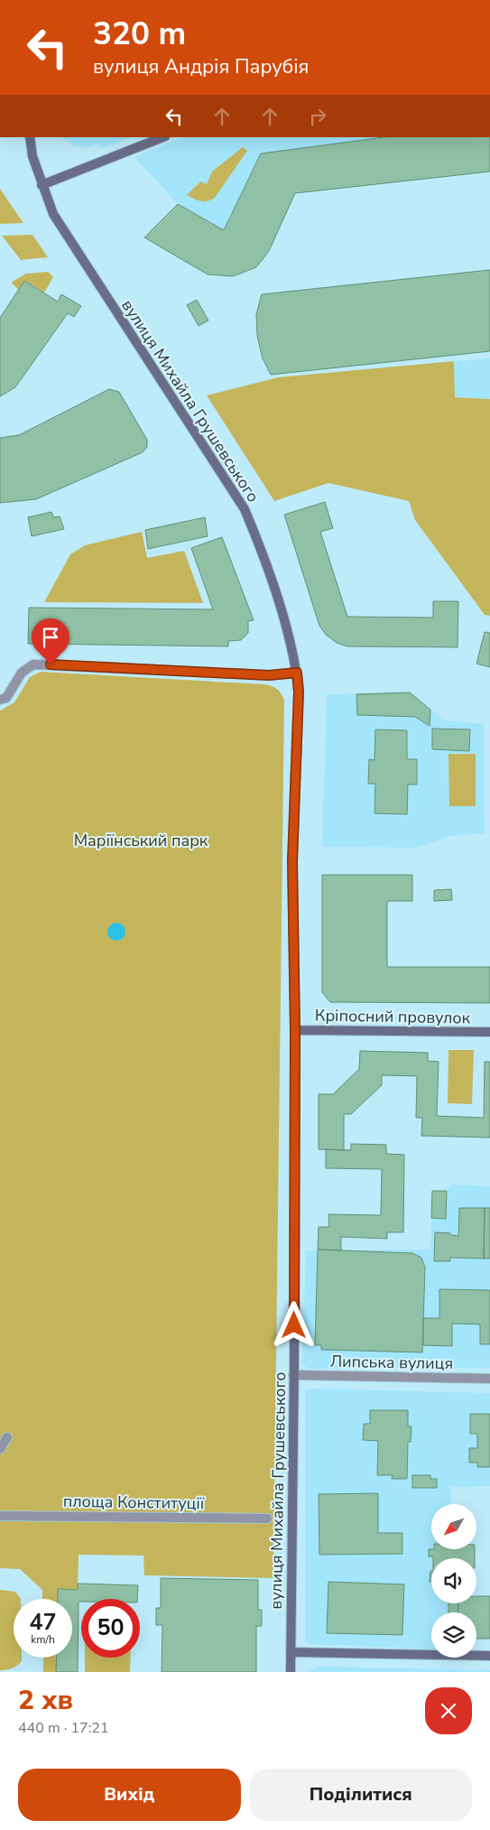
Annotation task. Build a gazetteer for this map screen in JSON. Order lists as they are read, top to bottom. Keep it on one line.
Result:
{"streets":{"main road":["вулиця Михайла Грушевського","Кріпосний провулок"],"street":["Липська вулиця","площа Конституції"]},"crossings":[["вулиця Михайла Грушевського","Кріпосний провулок"],["вулиця Михайла Грушевського","Липська вулиця"]],"parks":["Маріїнський парк"],"north":"bottom left","page":{"turn":["320 m","вулиця Андрія Парубія"],"speed":"47 km/h","limit":"50","heading":["2 хв","440 m · 17:21"],"buttons":["Вихід","Поділитися"]}}
